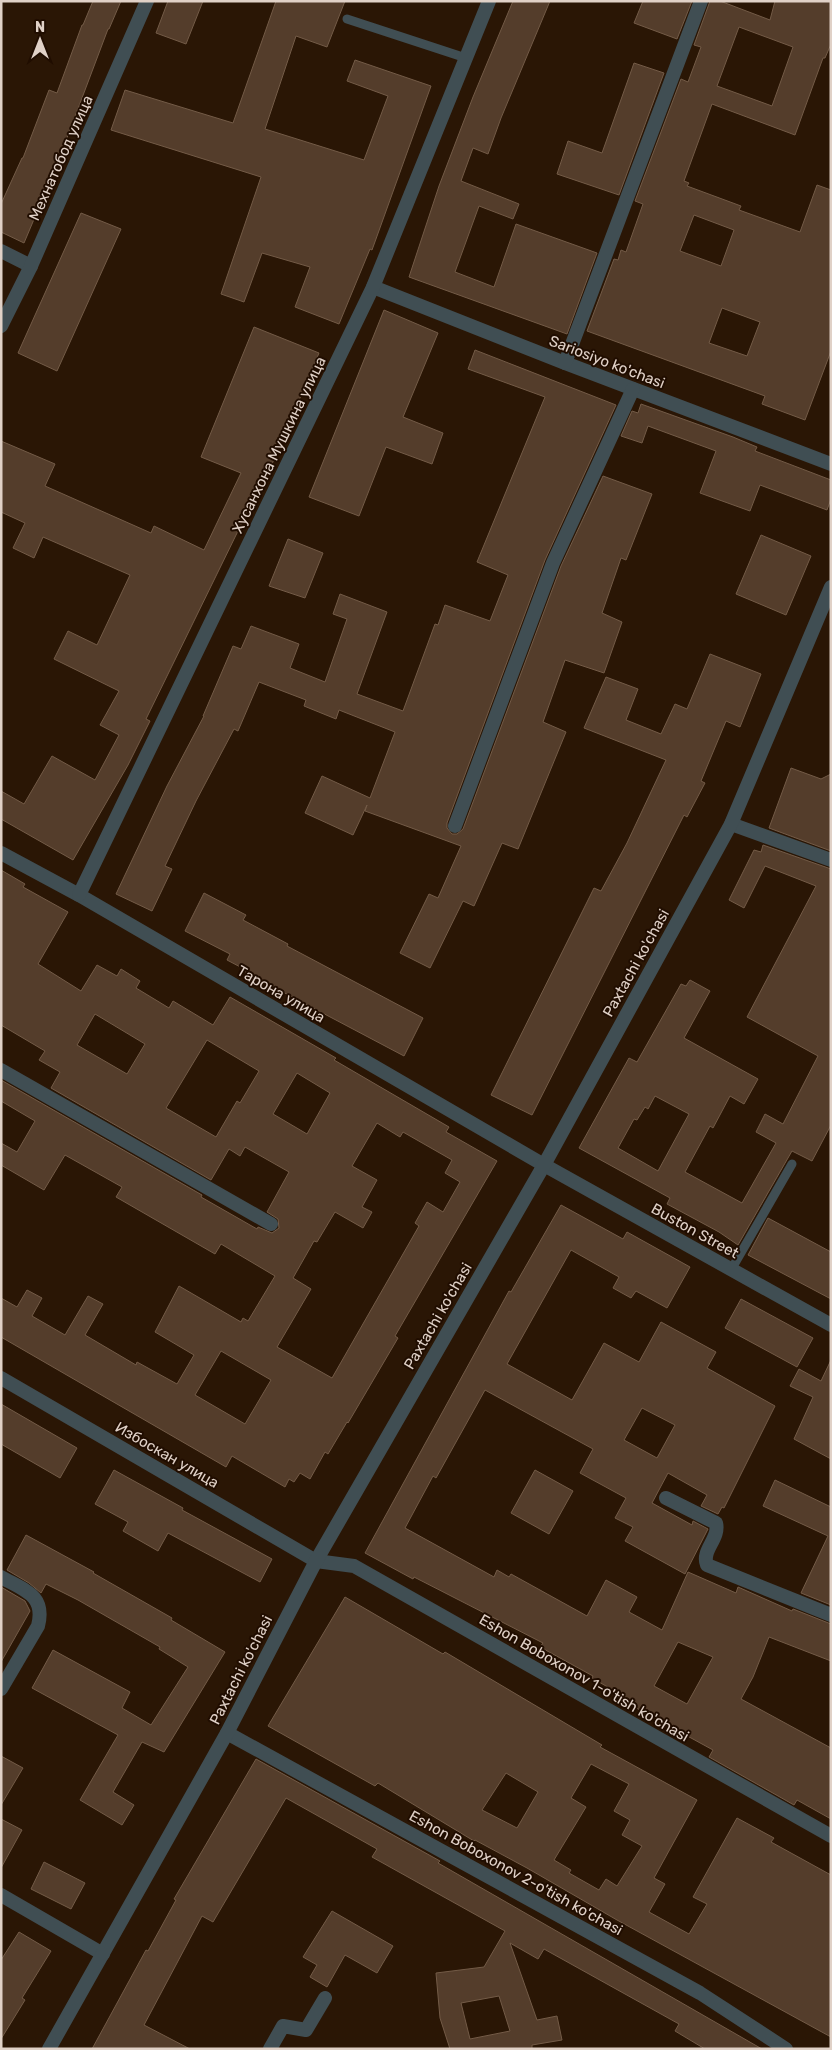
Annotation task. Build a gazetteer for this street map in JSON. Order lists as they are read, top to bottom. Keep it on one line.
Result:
{"streets":{"street":["Мехнатобод улица","Sariosiyo ko'chasi","Хусанхона Мушкина улица","Paxtachi ko'chasi","Тарона улица","Buston Street","Избоскан улица","Eshon Boboxonov 1-o'tish ko'chasi","Eshon Boboxonov 2-o'tish ko'chasi"]},"crossings":[["Sariosiyo ko'chasi","Хусанхона Мушкина улица"],["Хусанхона Мушкина улица","Тарона улица"],["Paxtachi ko'chasi","Тарона улица"],["Paxtachi ko'chasi","Buston Street"],["Paxtachi ko'chasi","Избоскан улица"],["Paxtachi ko'chasi","Eshon Boboxonov 1-o'tish ko'chasi"],["Paxtachi ko'chasi","Eshon Boboxonov 2-o'tish ko'chasi"],["Тарона улица","Buston Street"],["Избоскан улица","Eshon Boboxonov 1-o'tish ko'chasi"]],"north":"top"}
